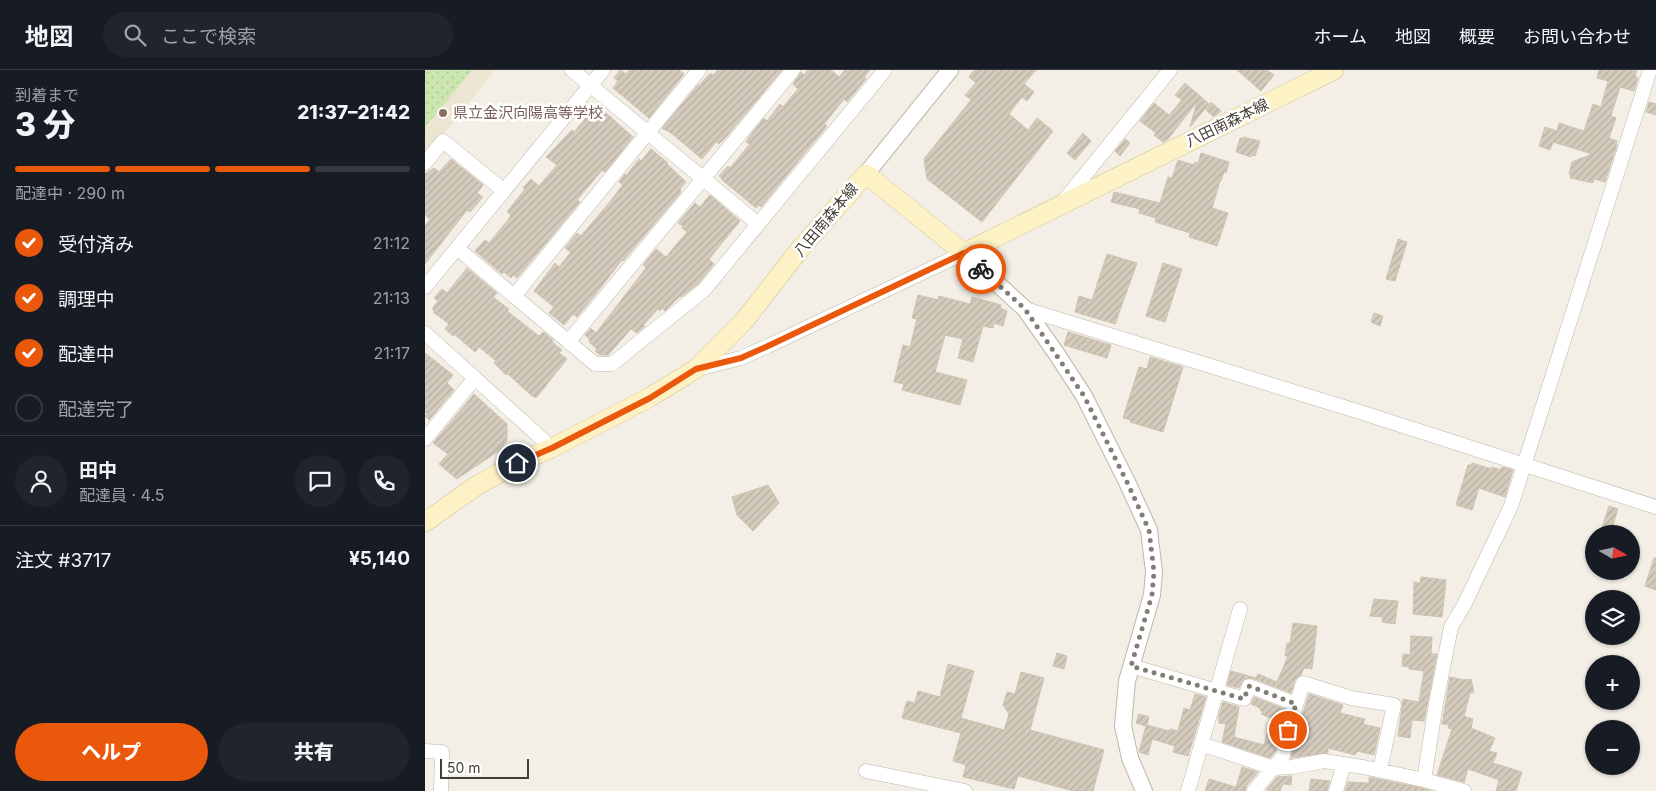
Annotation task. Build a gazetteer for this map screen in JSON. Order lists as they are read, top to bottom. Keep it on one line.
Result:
{"streets":{"main road":["八田南森本線"]},"places":["県立金沢向陽高等学校"],"scale_bar":"50 m","north":"right","page":{"header":"地図","search":"ここで検索","nav":["ホーム","地図","概要","お問い合わせ"],"heading":["3 分","到着まで","21:37–21:42"],"panel":["田中","配達員 · 4.5","注文 #3717","¥5,140"],"bar":"配達中 · 290 m","list":[["受付済み","21:12"],["調理中","21:13"],["配達中","21:17"],"配達完了"],"map_buttons":["+","−"],"buttons":["ヘルプ","共有"],"scale":"50 m"}}
